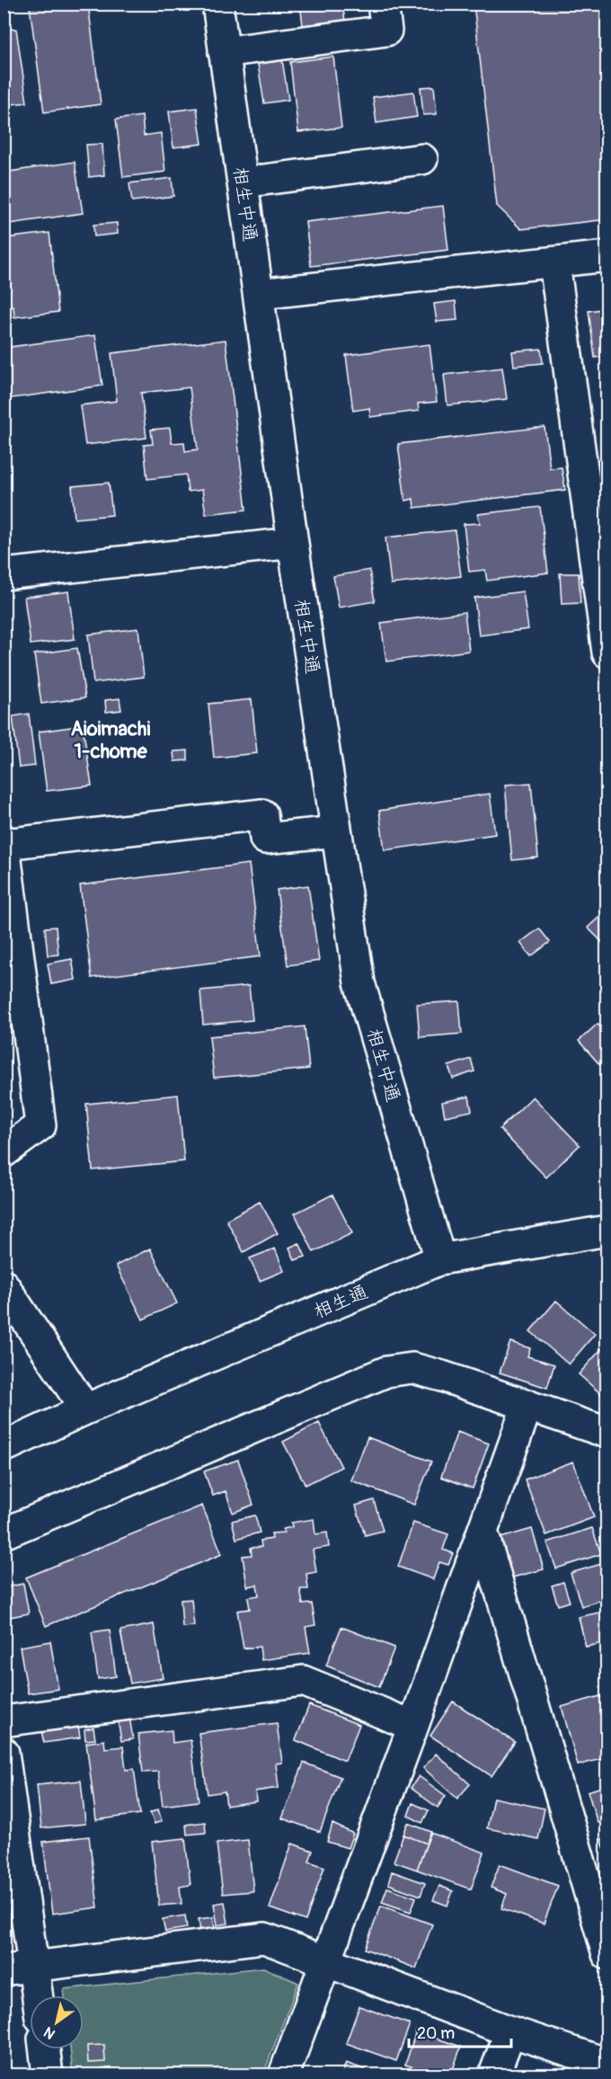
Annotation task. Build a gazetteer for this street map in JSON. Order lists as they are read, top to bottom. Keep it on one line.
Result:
{"streets":{"street":["相生中通","相生通"]},"crossings":[["相生中通","相生通"]],"districts":["Aioimachi 1-chome"],"scale_bar":"20 m","north":"bottom left"}
